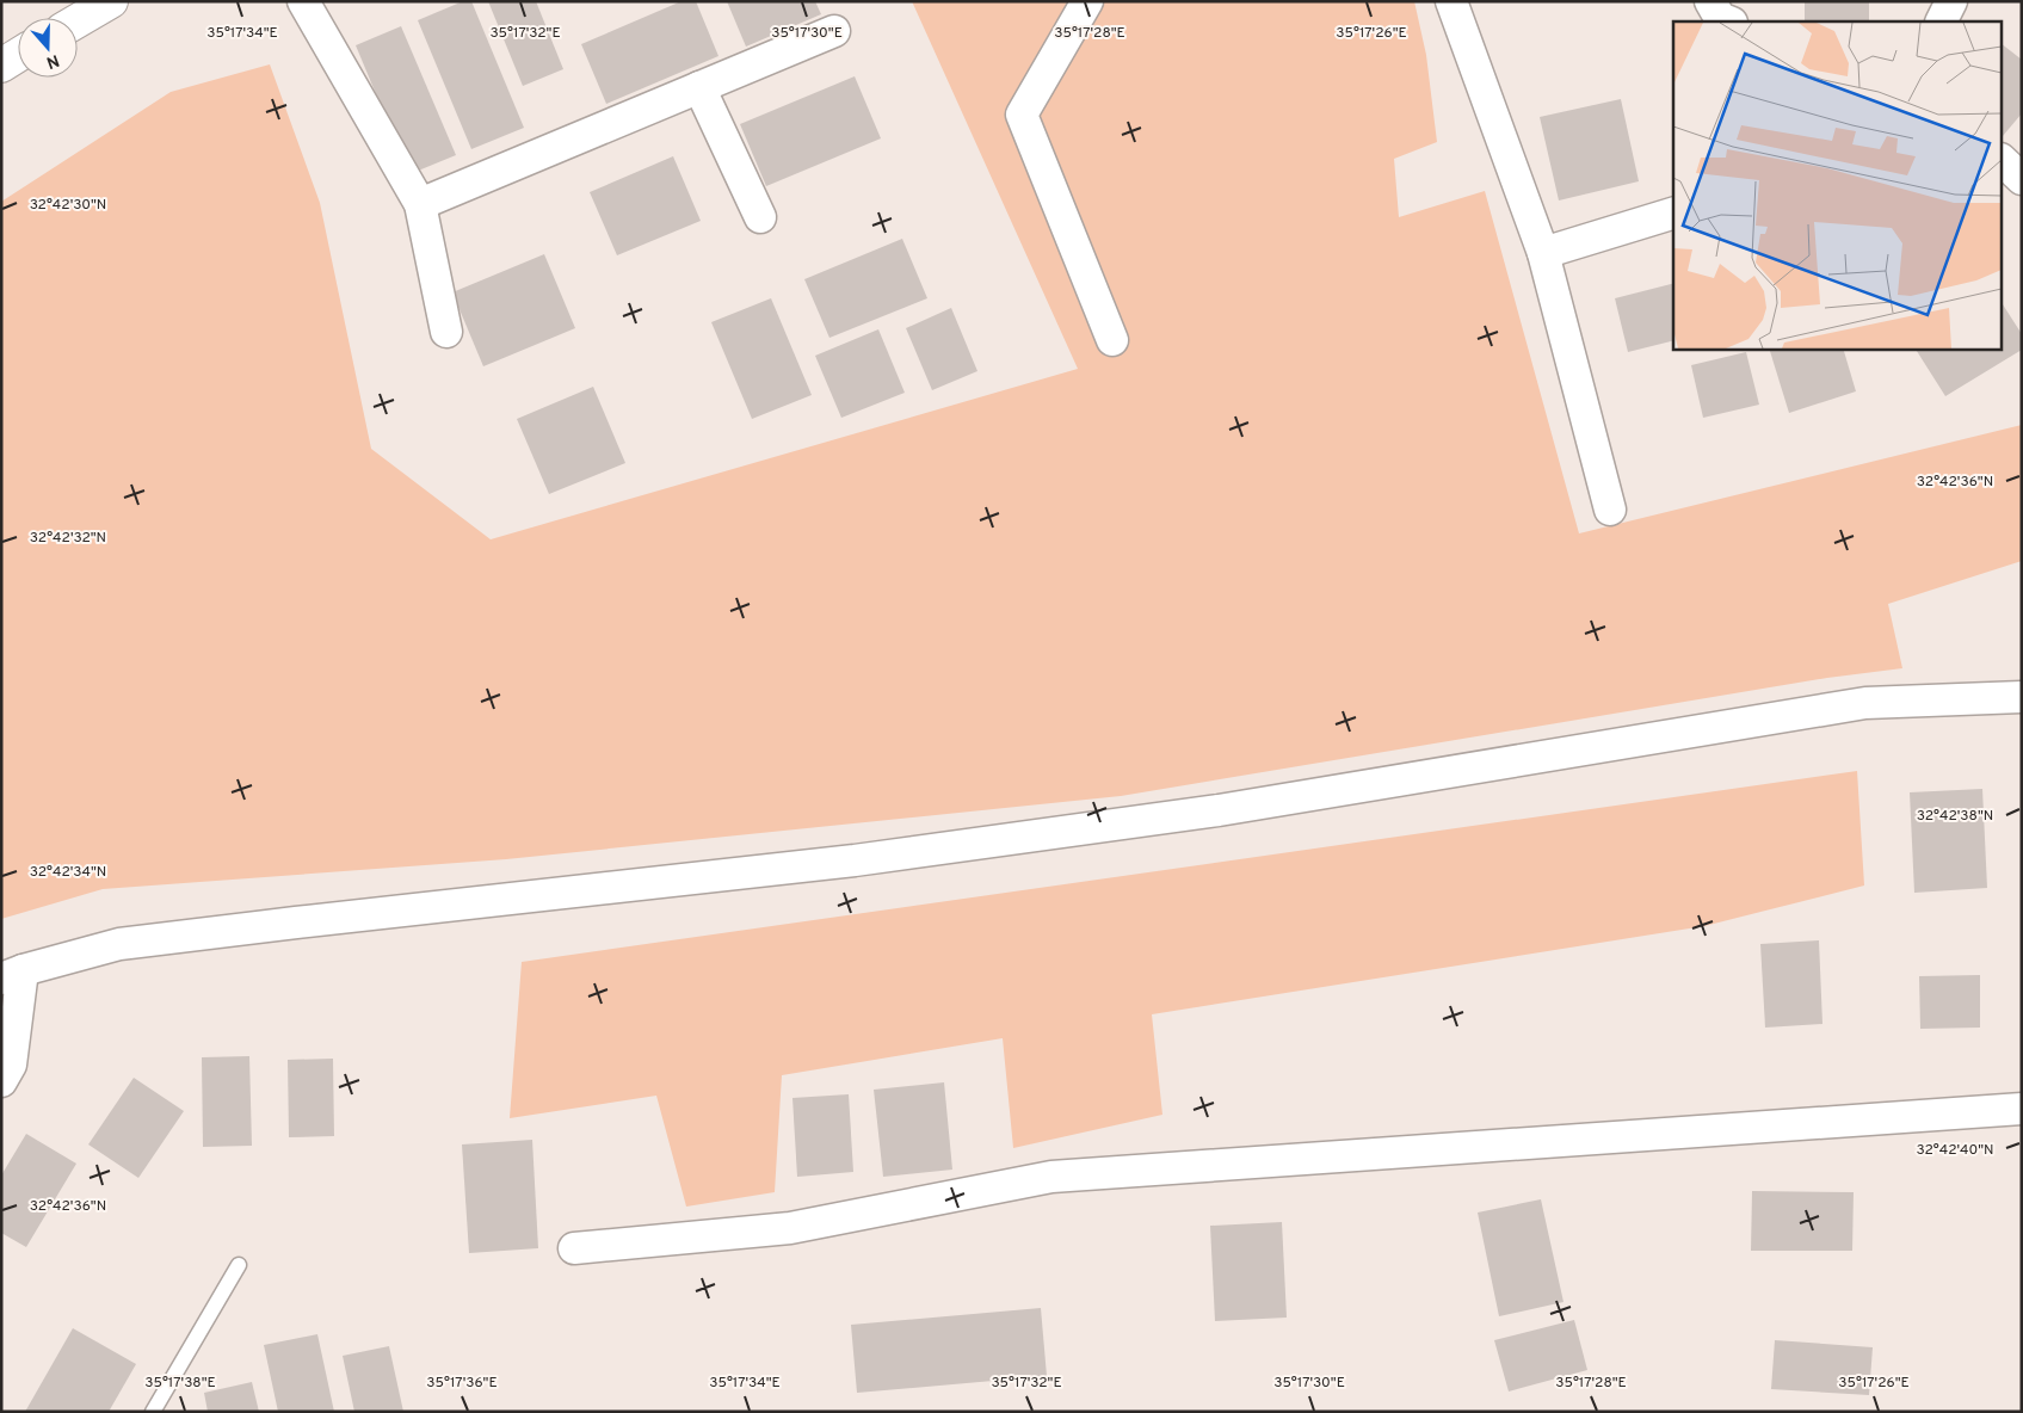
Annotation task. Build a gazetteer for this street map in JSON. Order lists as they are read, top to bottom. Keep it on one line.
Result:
{"north":"bottom","coordinates":["35°17'30\"E","35°17'28\"E","35°17'26\"E","35°17'34\"E","35°17'32\"E","32°42'30\"N","32°42'36\"N","32°42'32\"N","32°42'38\"N","32°42'34\"N","32°42'40\"N","35°17'38\"E","35°17'36\"E"]}
